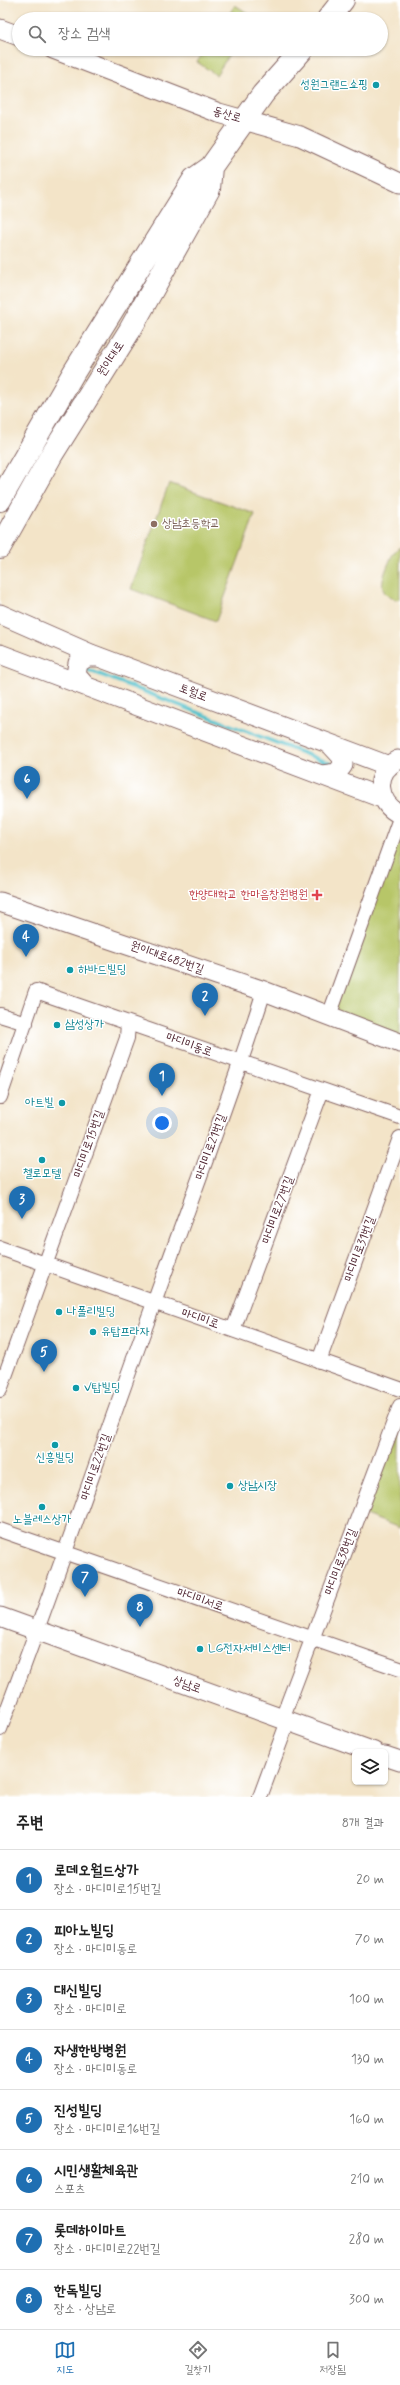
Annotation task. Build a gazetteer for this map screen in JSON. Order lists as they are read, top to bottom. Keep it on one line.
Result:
{"streets":{"main road":["원이대로"],"street":["동산로","토월로","원이대로682번길","마디미동로","마디미로15번길","마디미로21번길","마디미로27번길","마디미로31번길","마디미로","마디미로22번길","마디미로38번길","마디미서로","상남로"]},"crossings":[["동산로","원이대로"],["원이대로682번길","마디미로21번길"],["마디미동로","마디미로15번길"],["마디미동로","마디미로21번길"],["마디미동로","마디미로27번길"],["마디미로15번길","마디미로"],["마디미로21번길","마디미로"],["마디미로21번길","마디미로22번길"],["마디미로27번길","마디미로"],["마디미로31번길","마디미로"],["마디미로","마디미로22번길"],["마디미로22번길","마디미서로"],["마디미로22번길","상남로"],["마디미로38번길","마디미서로"],["마디미로38번길","상남로"]],"places":{"other":["성원그랜드쇼핑","상남초등학교","하바드빌딩","삼성상가","아트빌","첼로모텔","나폴리빌딩","유탑프라자","V탑빌딩","신흥빌딩","상남시장","노블레스상가","LG전자서비스센터"],"health":["한양대학교 한마음창원병원"]},"page":{"search":"장소 검색","pins":["6","4","2","1","3","5","7","8"],"heading":["주변","8개 결과"],"list":[{"mark":"1","name":"로데오월드상가","note":"장소 · 마디미로15번길","value":"20 m"},{"mark":"2","name":"피아노빌딩","note":"장소 · 마디미동로","value":"70 m"},{"mark":"3","name":"대신빌딩","note":"장소 · 마디미로","value":"100 m"},{"mark":"4","name":"자생한방병원","note":"장소 · 마디미동로","value":"130 m"},{"mark":"5","name":"진성빌딩","note":"장소 · 마디미로16번길","value":"160 m"},{"mark":"6","name":"시민생활체육관","note":"스포츠","value":"210 m"},{"mark":"7","name":"롯데하이마트","note":"장소 · 마디미로22번길","value":"280 m"},{"mark":"8","name":"한독빌딩","note":"장소 · 상남로","value":"300 m"}],"nav":["지도","길찾기","저장됨"]}}
